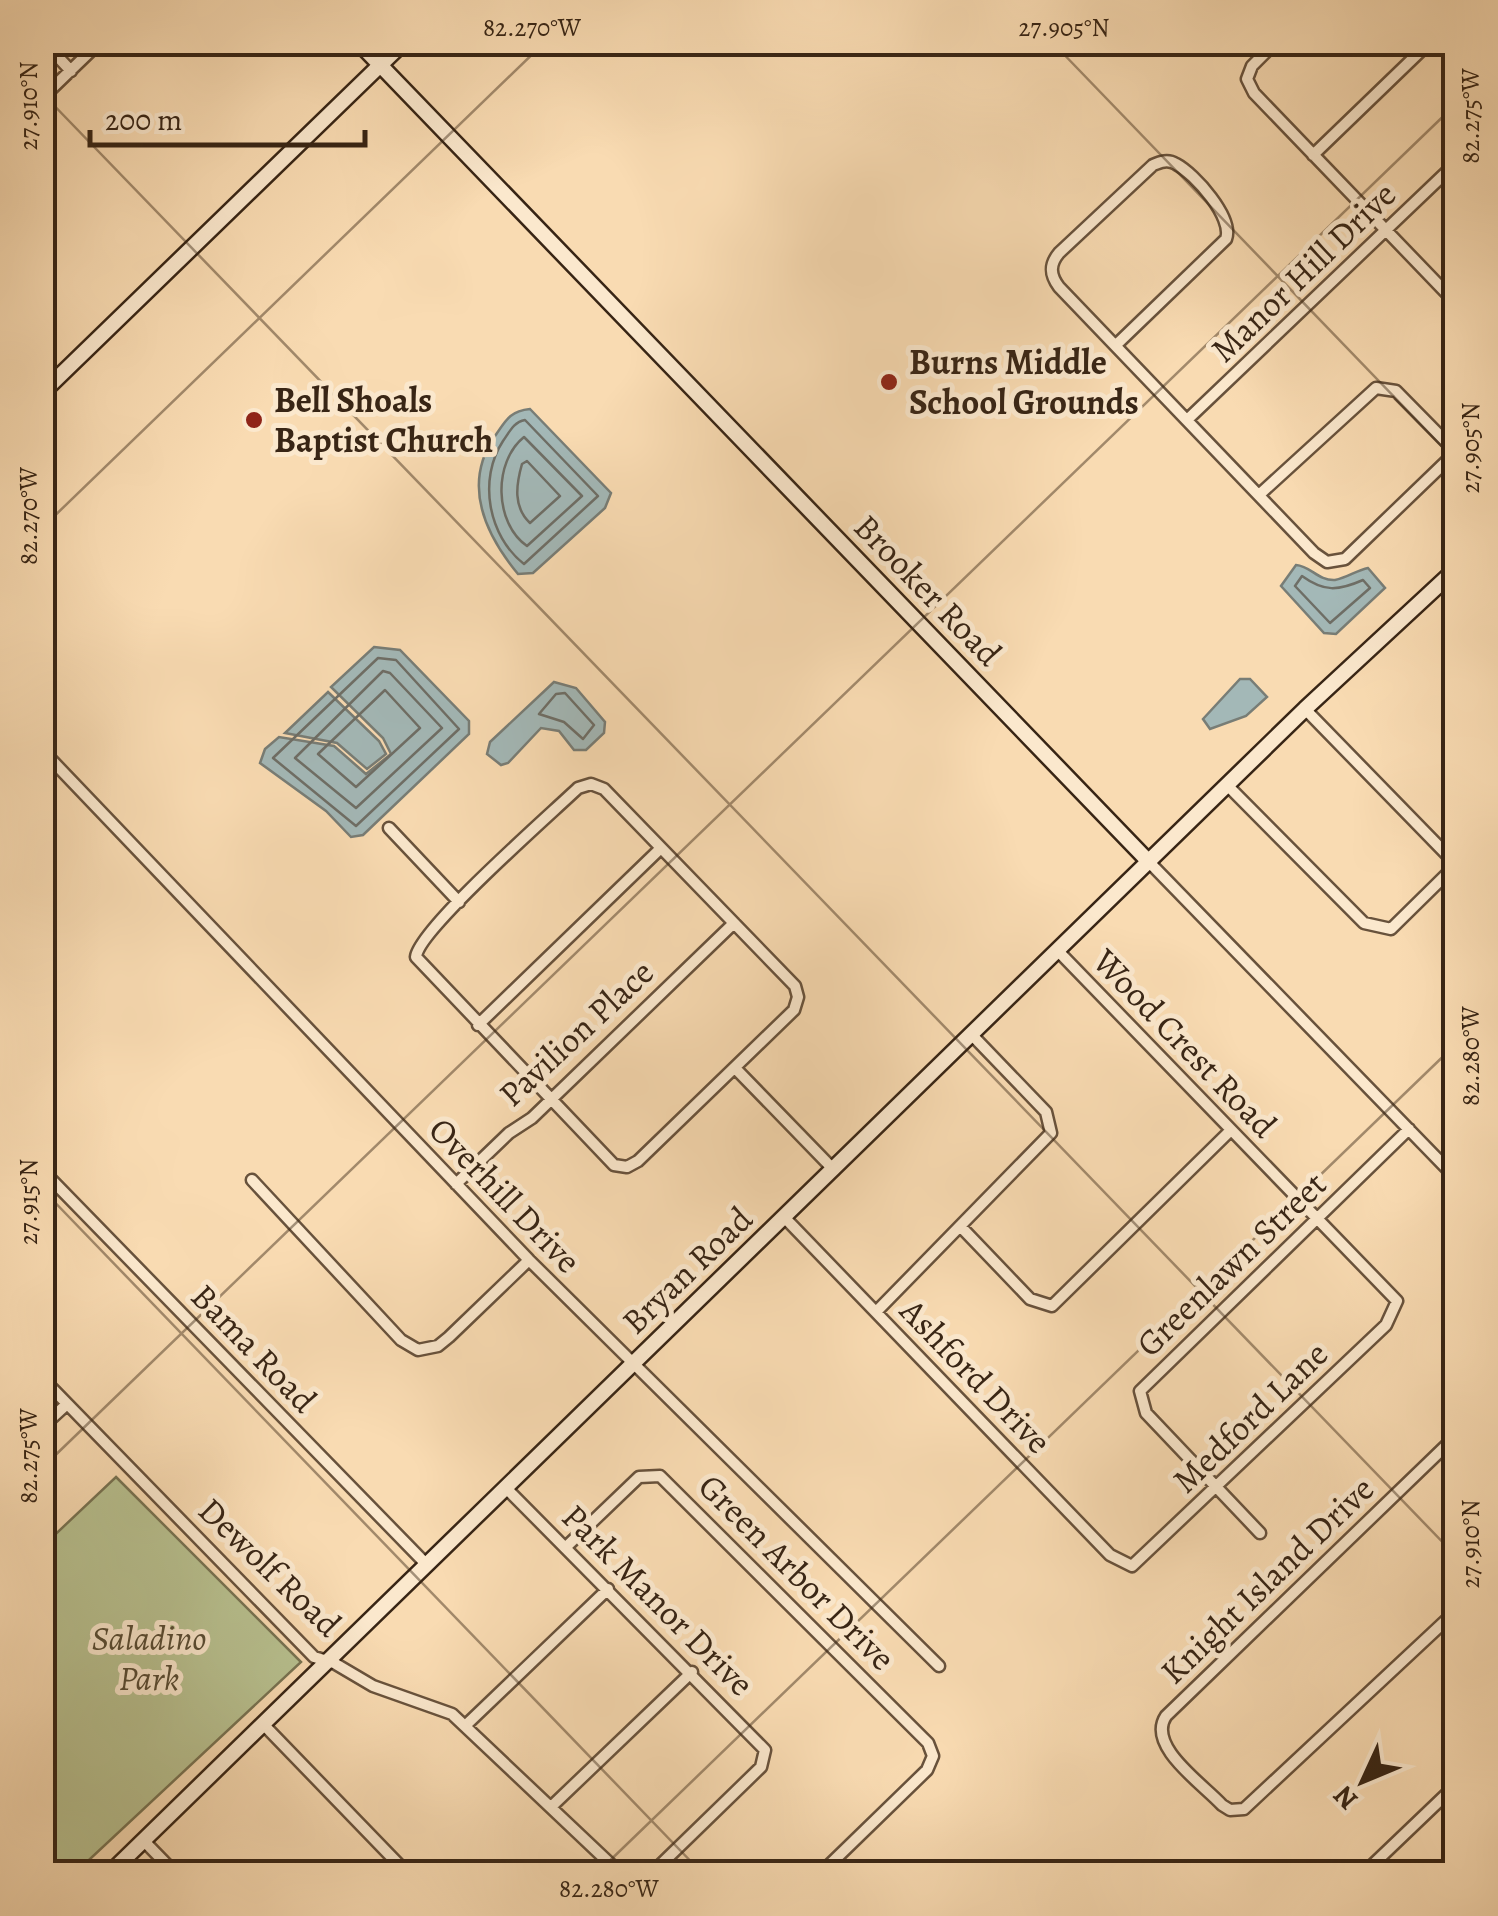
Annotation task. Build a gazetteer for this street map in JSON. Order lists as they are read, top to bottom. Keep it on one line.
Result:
{"streets":{"street":["Manor Hill Drive","Brooker Road","Pavilion Place","Wood Crest Road","Overhill Drive","Greenlawn Street","Bryan Road","Bama Road","Ashford Drive","Medford Lane","Dewolf Road","Green Arbor Drive","Knight Island Drive","Park Manor Drive"]},"crossings":[["Brooker Road","Greenlawn Street"],["Brooker Road","Bryan Road"],["Pavilion Place","Overhill Drive"],["Wood Crest Road","Greenlawn Street"],["Wood Crest Road","Bryan Road"],["Wood Crest Road","Medford Lane"],["Overhill Drive","Bryan Road"],["Greenlawn Street","Medford Lane"],["Bryan Road","Bama Road"],["Bryan Road","Ashford Drive"],["Bryan Road","Dewolf Road"],["Bryan Road","Park Manor Drive"],["Ashford Drive","Medford Lane"],["Green Arbor Drive","Park Manor Drive"]],"parks":["Saladino Park"],"places":["Burns Middle School Grounds","Bell Shoals Baptist Church"],"scale_bar":"200 m","north":"bottom left","coordinates":["82.270°W","27.905°N","27.910°N","82.275°W","82.280°W","27.915°N"]}
